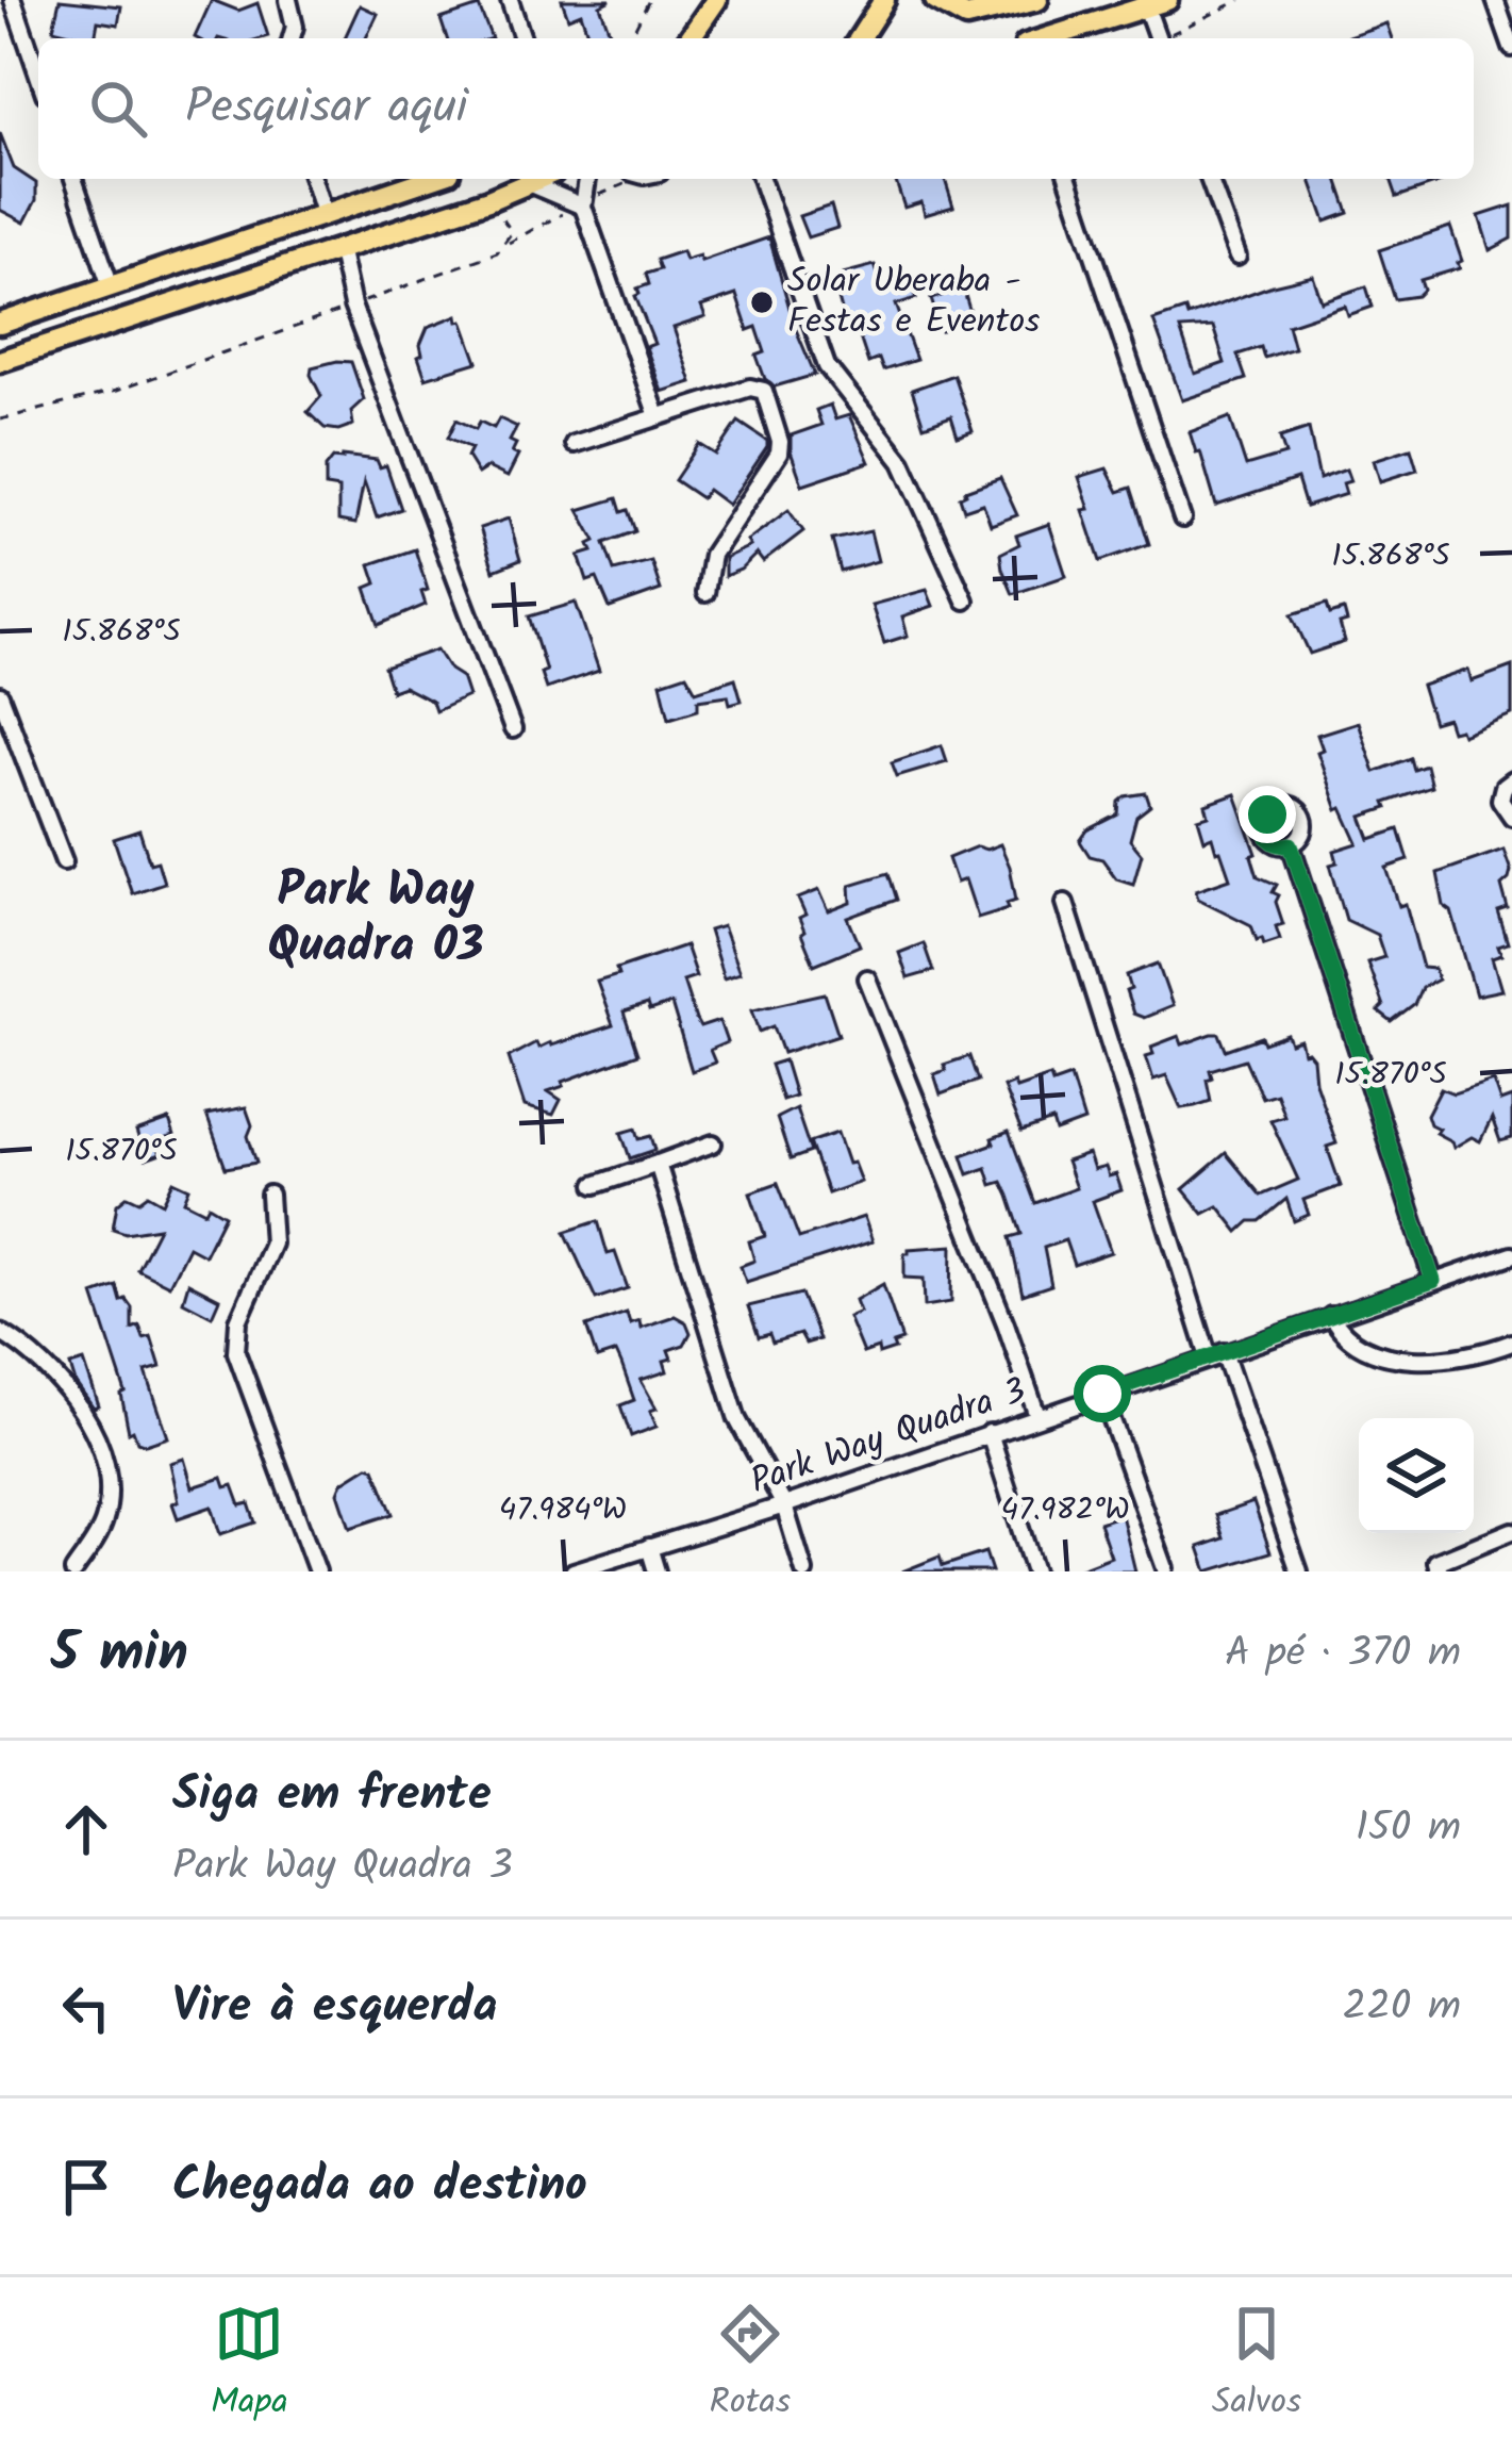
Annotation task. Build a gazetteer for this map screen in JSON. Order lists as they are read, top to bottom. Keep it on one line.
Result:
{"streets":{"street":["Park Way Quadra 3"]},"districts":["Park Way Quadra 03"],"places":["Solar Uberaba - Festas e Eventos"],"page":{"search":"Pesquisar aqui","heading":["5 min","A pé · 370 m"],"list":[["Siga em frente","Park Way Quadra 3","150 m"],["Vire à esquerda","220 m"],"Chegada ao destino"],"nav":["Mapa","Rotas","Salvos"]},"coordinates":["15.868°S","15.870°S","47.984°W","47.982°W"]}
